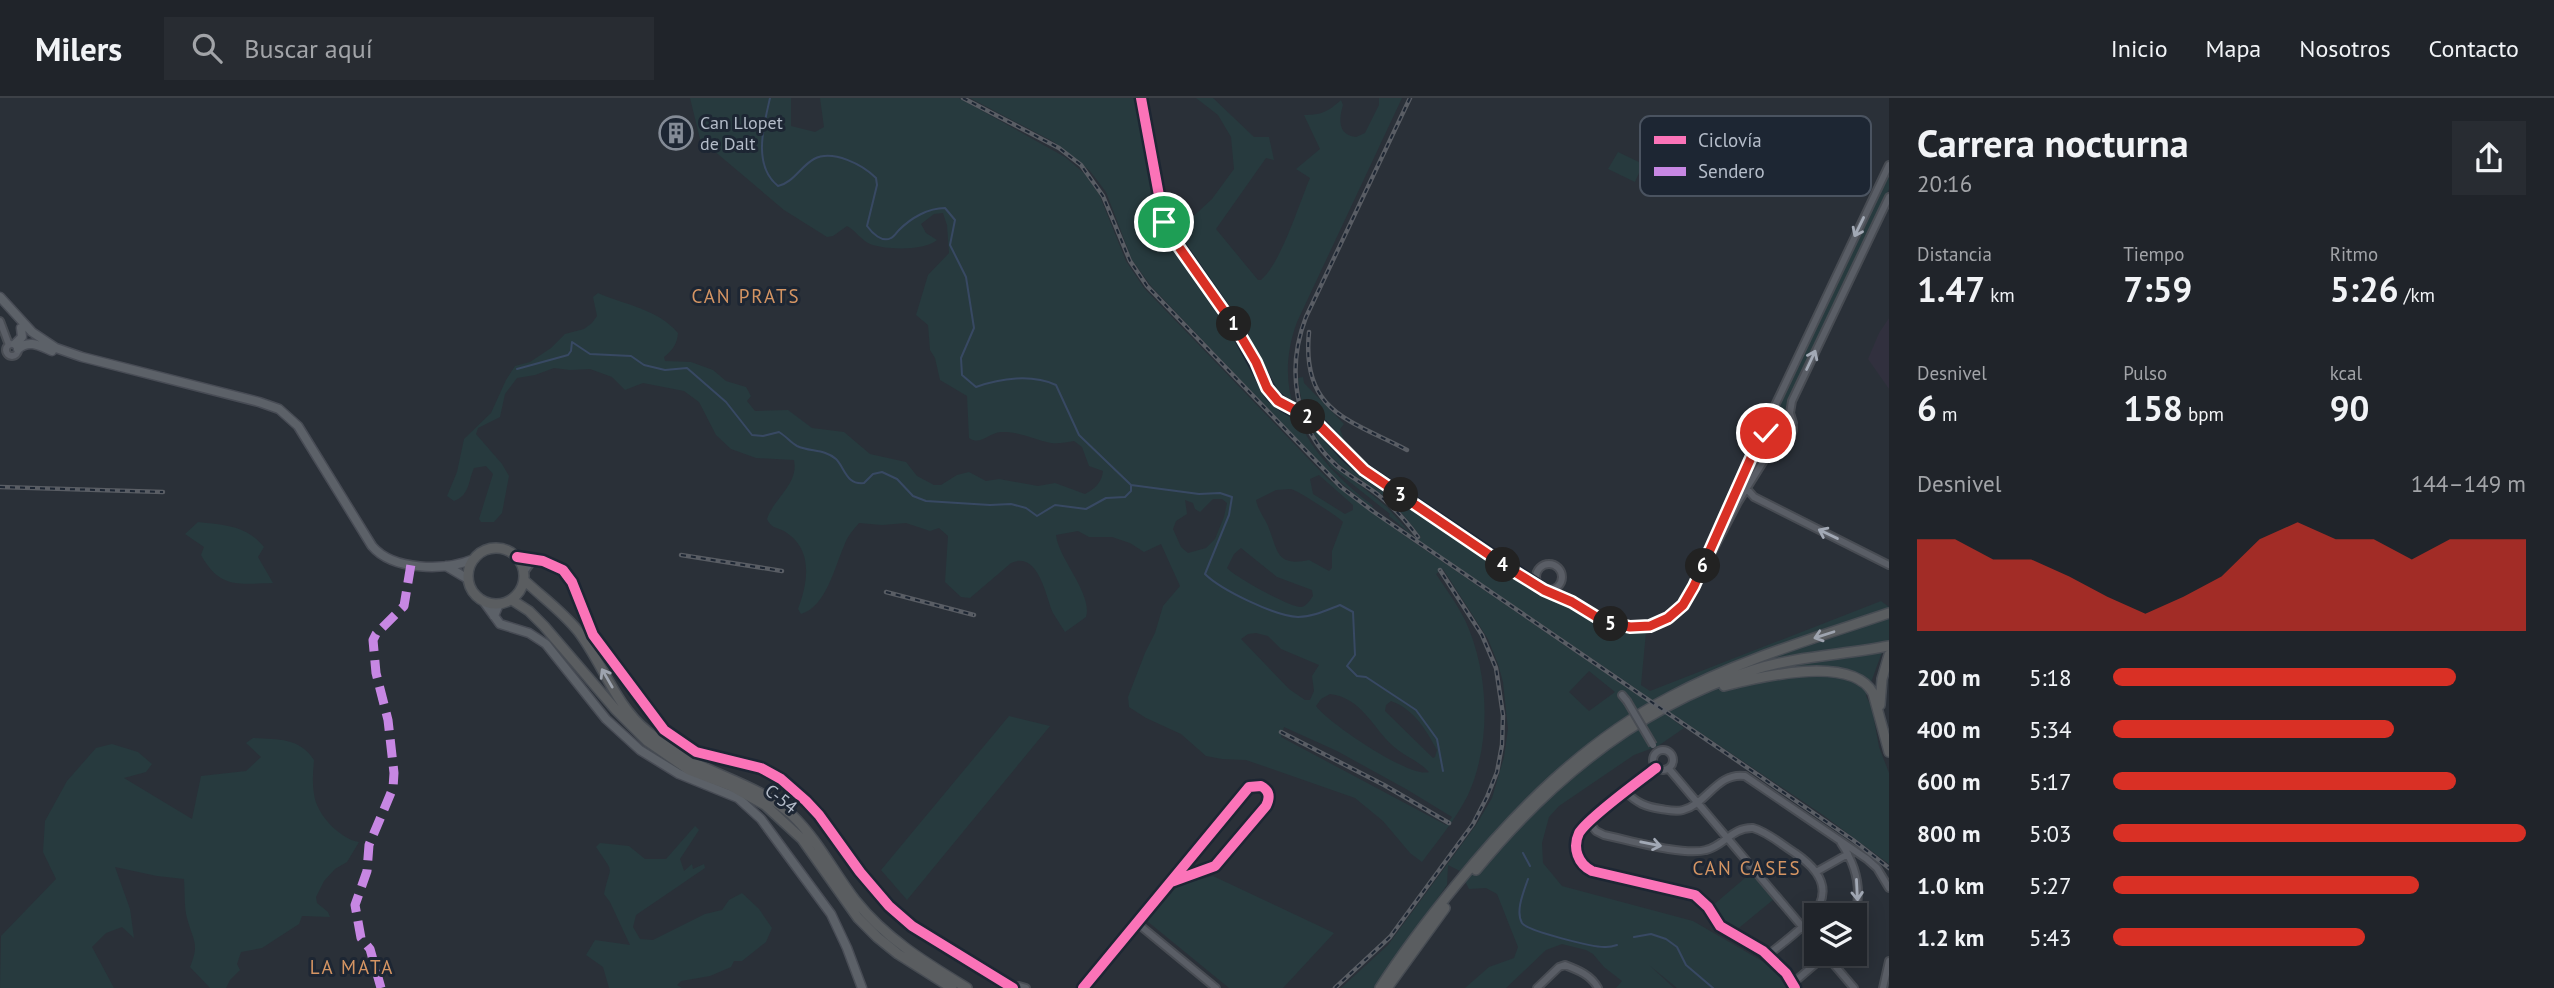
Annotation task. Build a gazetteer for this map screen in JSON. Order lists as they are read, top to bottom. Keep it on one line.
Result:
{"streets":{"highway":["C-54"]},"districts":["CAN PRATS","CAN CASES","LA MATA"],"places":{"building":["Can Llopet de Dalt"]},"legend":["Ciclovía","Sendero"],"page":{"header":"Milers","search":"Buscar aquí","nav":["Inicio","Mapa","Nosotros","Contacto"],"heading":["Carrera nocturna","20:16"],"stats":[["Distancia","1.47 km"],["Tiempo","7:59"],["Ritmo","5:26 /km"],["Desnivel","6 m"],["Pulso","158 bpm"],["kcal","90"]],"pins":["1","2","3","4","6","5"],"chart":["Desnivel","144–149 m"],"list":[{"name":"200 m","note":"5:18"},{"name":"400 m","note":"5:34"},{"name":"600 m","note":"5:17"},{"name":"800 m","note":"5:03"},{"name":"1.0 km","note":"5:27"},{"name":"1.2 km","note":"5:43"}]}}
